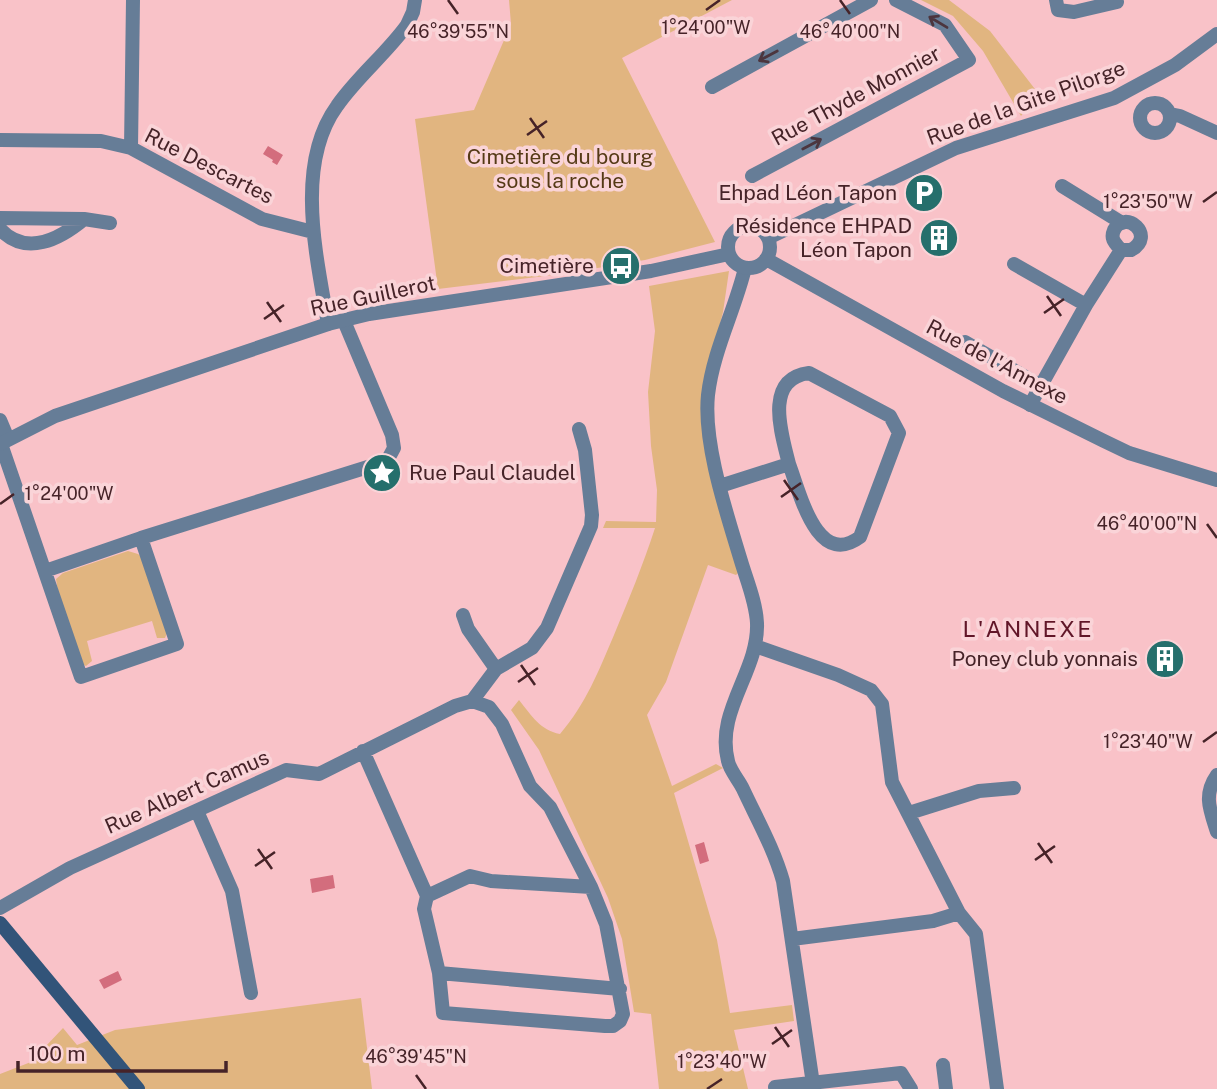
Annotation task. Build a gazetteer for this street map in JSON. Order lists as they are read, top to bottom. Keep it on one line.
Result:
{"streets":{"street":["Rue Thyde Monnier","Rue de la Gite Pilorge","Rue Descartes","Rue Guillerot","Rue de l'Annexe","Rue Albert Camus"]},"crossings":[["Rue de la Gite Pilorge","Rue Guillerot"],["Rue de la Gite Pilorge","Rue de l'Annexe"],["Rue Guillerot","Rue de l'Annexe"]],"districts":["L'ANNEXE"],"parks":["Cimetière du bourg sous la roche"],"places":{"parking":["Ehpad Léon Tapon"],"building":["Résidence EHPAD Léon Tapon","Poney club yonnais"],"bus stop":["Cimetière"],"place":["Rue Paul Claudel"]},"scale_bar":"100 m","coordinates":["1°24'00\"W","46°39'55\"N","46°40'00\"N","1°23'50\"W","1°23'40\"W","46°39'45\"N"]}
